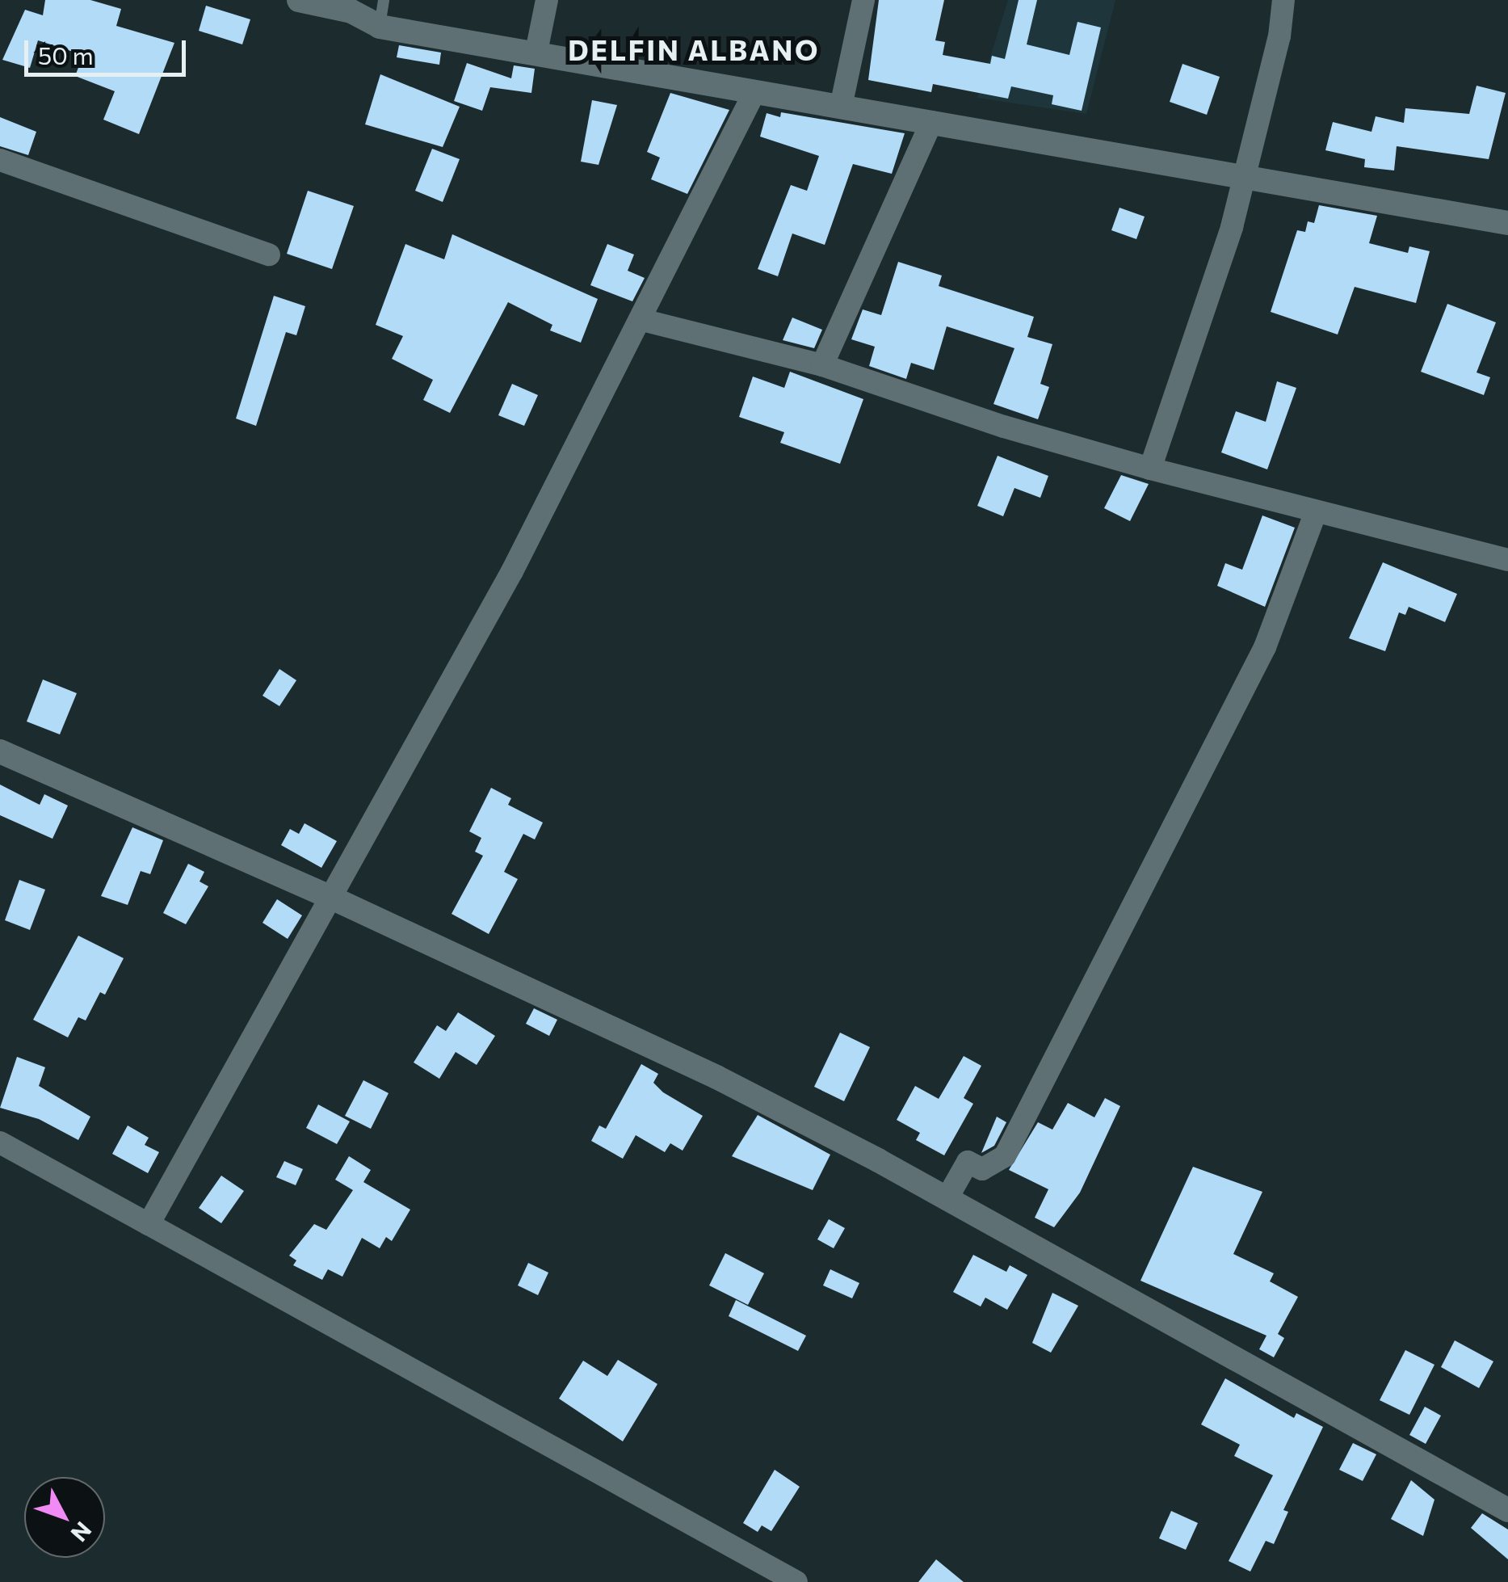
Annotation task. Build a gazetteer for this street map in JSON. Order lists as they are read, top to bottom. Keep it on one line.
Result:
{"districts":["DELFIN ALBANO"],"scale_bar":"50 m","north":"bottom right"}
